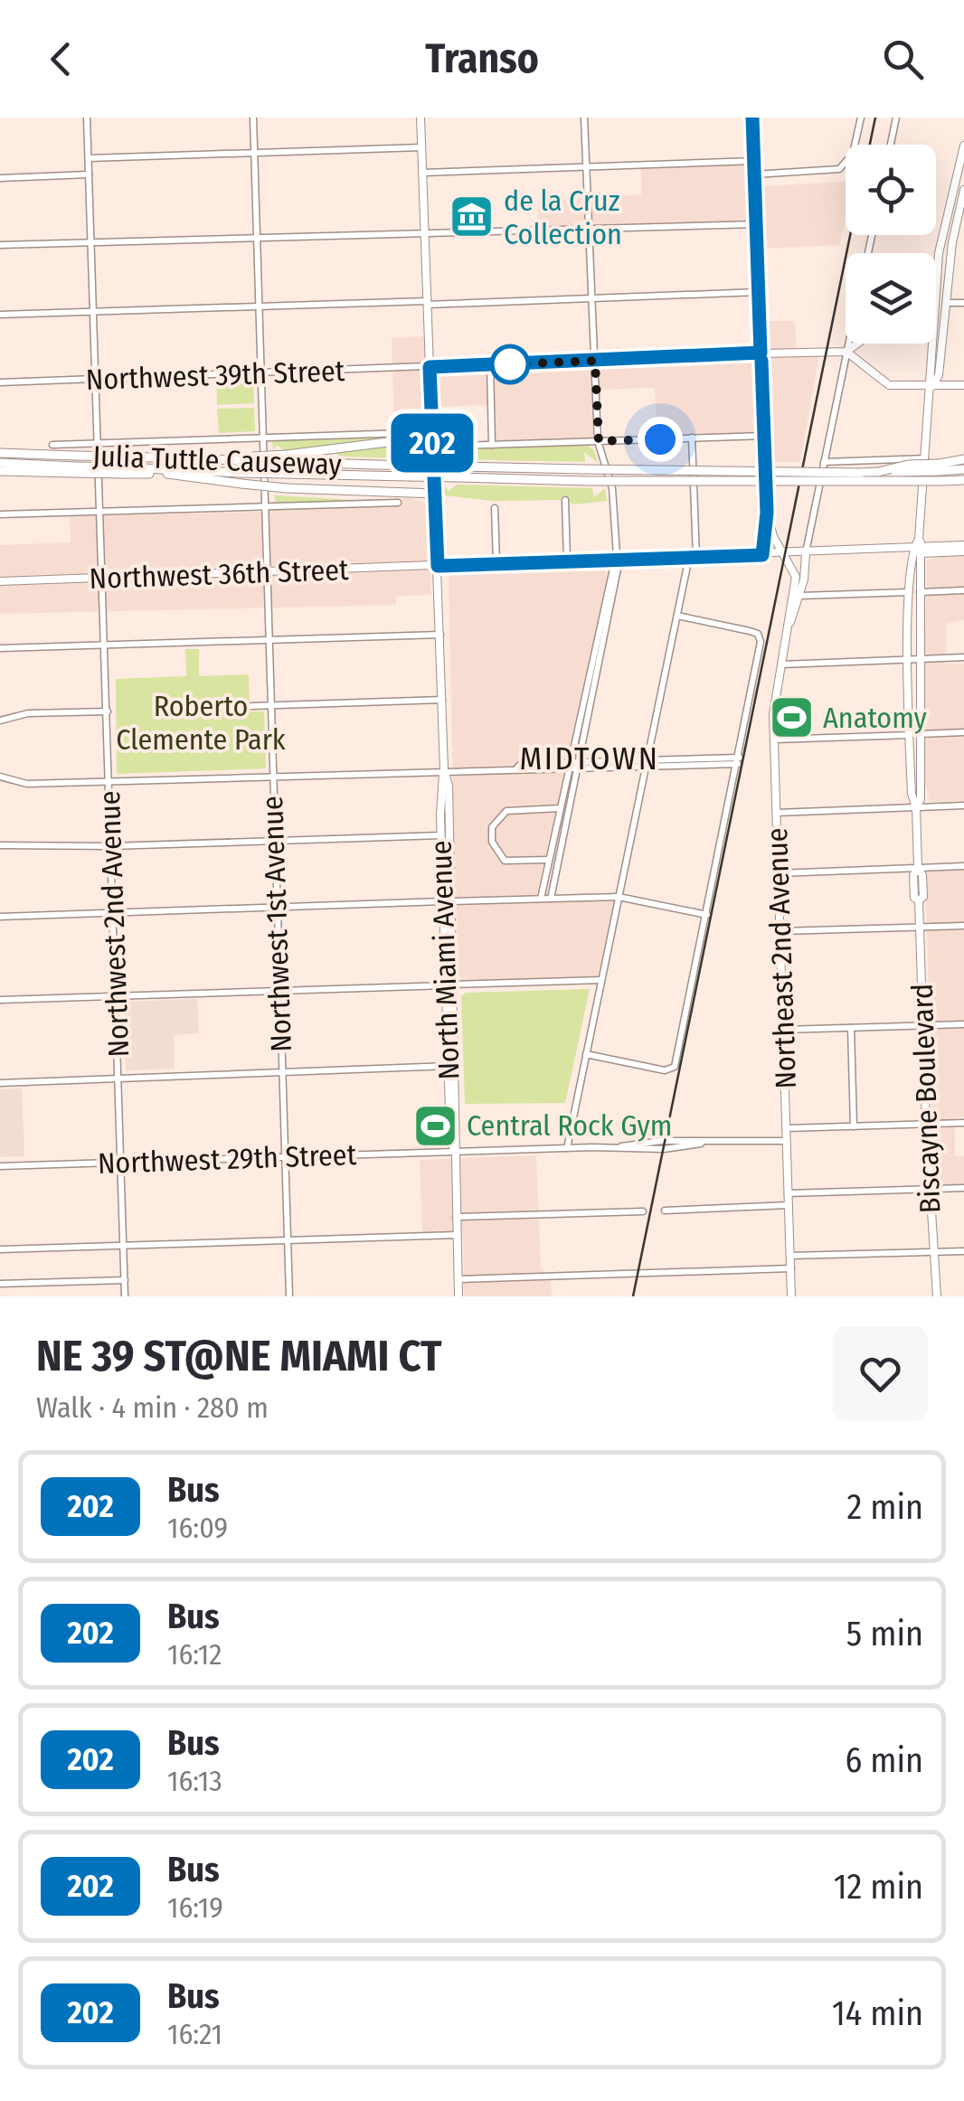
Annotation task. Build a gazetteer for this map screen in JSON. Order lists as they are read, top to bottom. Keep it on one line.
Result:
{"streets":{"highway":["Julia Tuttle Causeway"],"main road":["Northwest 36th Street","Northeast 2nd Avenue","North Miami Avenue","Biscayne Boulevard"],"street":["Northwest 39th Street","Northwest 2nd Avenue","Northwest 1st Avenue","Northwest 29th Street"]},"crossings":[["Northwest 39th Street","Northwest 2nd Avenue"],["Northwest 39th Street","Northwest 1st Avenue"],["Northwest 39th Street","Northeast 2nd Avenue"],["Northwest 39th Street","North Miami Avenue"],["Northwest 36th Street","Northwest 2nd Avenue"],["Northwest 36th Street","Northwest 1st Avenue"],["Northwest 36th Street","Northeast 2nd Avenue"],["Northwest 36th Street","North Miami Avenue"],["Northwest 36th Street","Biscayne Boulevard"],["Northwest 2nd Avenue","Northwest 29th Street"],["Northwest 1st Avenue","Northwest 29th Street"],["Northeast 2nd Avenue","Northwest 29th Street"],["North Miami Avenue","Northwest 29th Street"]],"districts":["MIDTOWN"],"parks":["Roberto Clemente Park"],"places":{"museum":["de la Cruz Collection"],"sports":["Anatomy","Central Rock Gym"]},"lines":["bus line 202"],"page":{"header":"Transo","on_map":"202","heading":["NE 39 ST@NE MIAMI CT","Walk · 4 min · 280 m"],"list":[{"mark":"202","name":"Bus","note":"16:09","value":"2 min"},{"mark":"202","name":"Bus","note":"16:12","value":"5 min"},{"mark":"202","name":"Bus","note":"16:13","value":"6 min"},{"mark":"202","name":"Bus","note":"16:19","value":"12 min"},{"mark":"202","name":"Bus","note":"16:21","value":"14 min"}]}}
